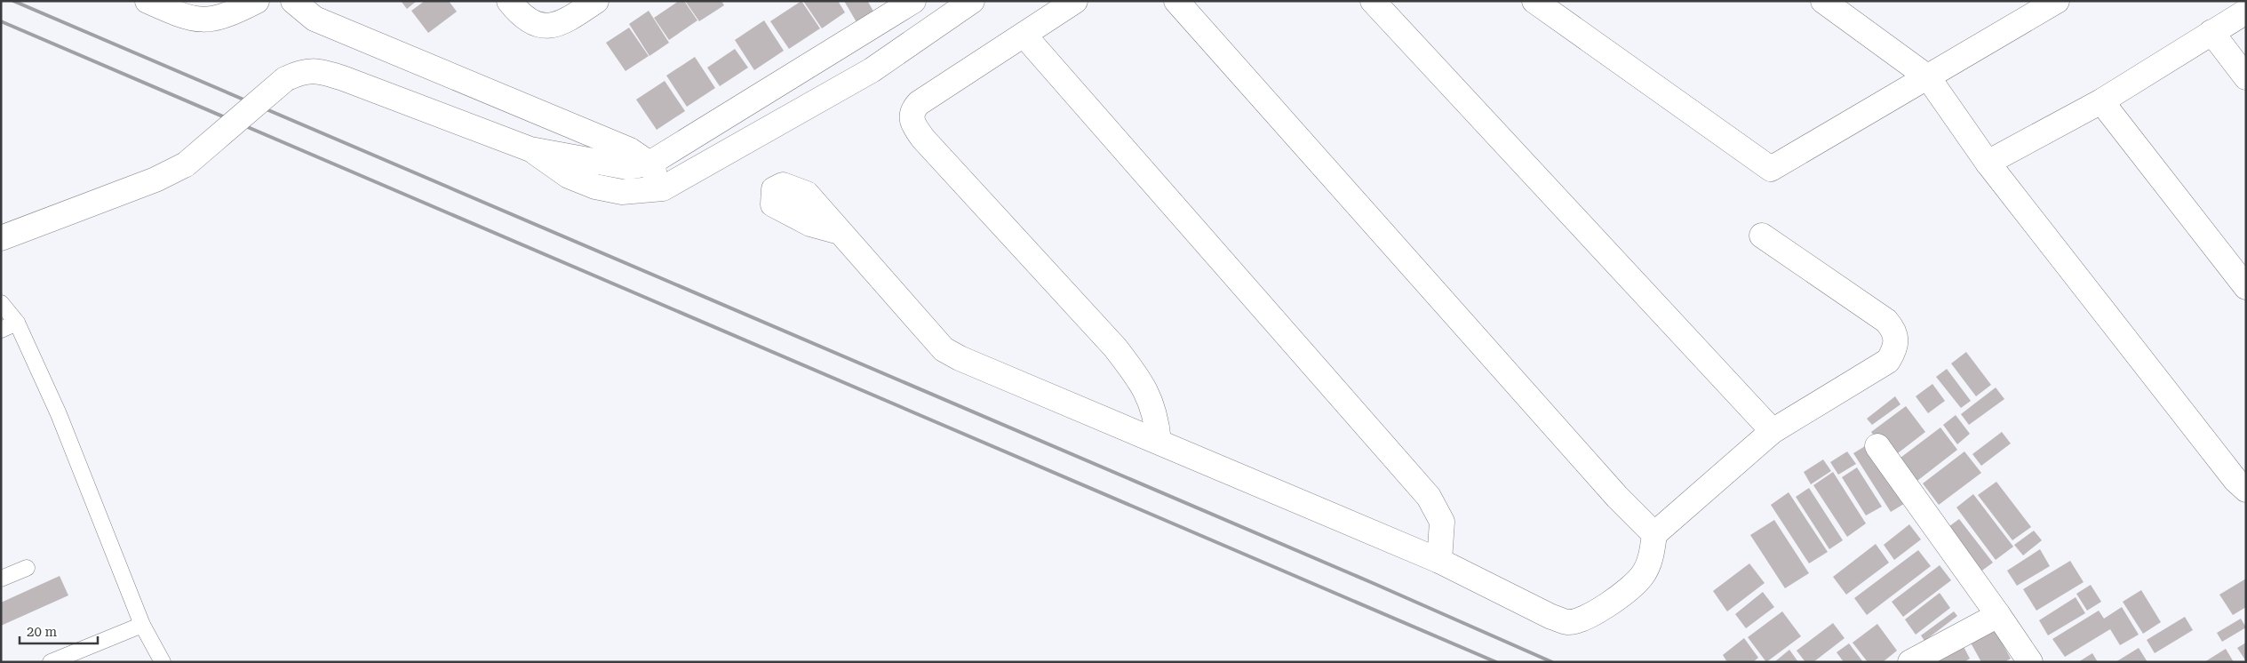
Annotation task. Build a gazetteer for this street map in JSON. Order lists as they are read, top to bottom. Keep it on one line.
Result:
{"scale_bar":"20 m"}
